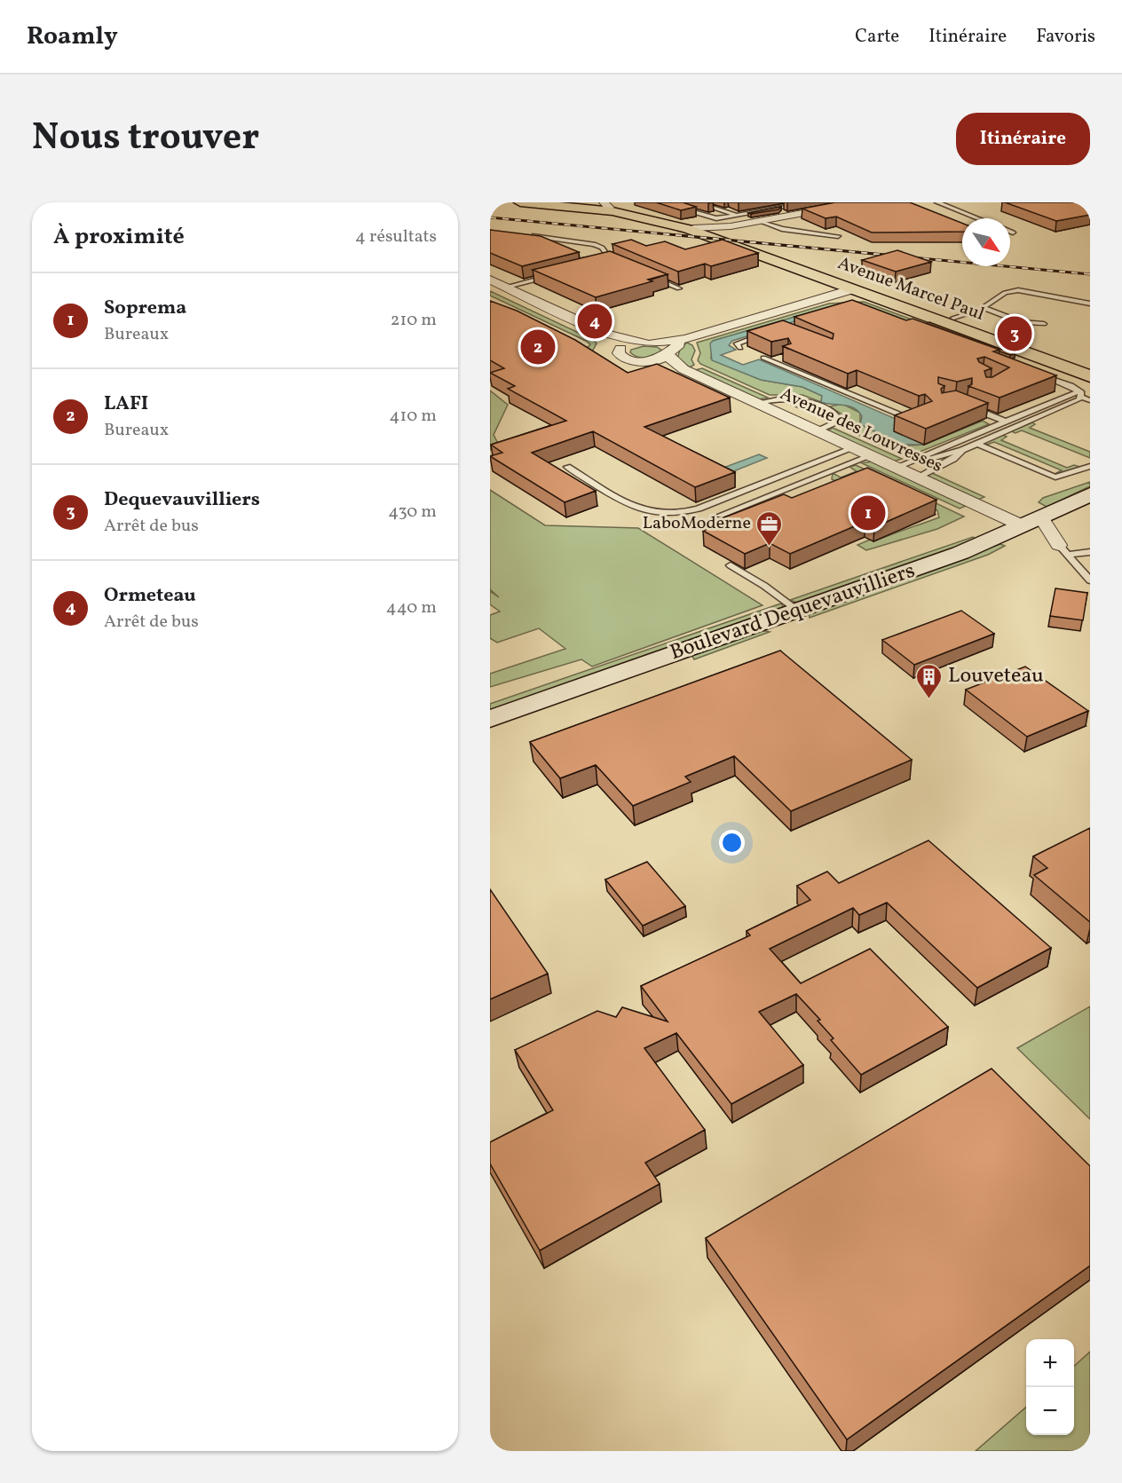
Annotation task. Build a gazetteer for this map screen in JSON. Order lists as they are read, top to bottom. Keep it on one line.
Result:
{"streets":{"main road":["Avenue Marcel Paul","Boulevard Dequevauvilliers"],"street":["Avenue des Louvresses"]},"crossings":[["Avenue des Louvresses","Boulevard Dequevauvilliers"]],"places":{"office":["LaboModerne"],"building":["Louveteau"]},"north":"bottom right","page":{"header":"Roamly","nav":["Carte","Itinéraire","Favoris"],"title":"Nous trouver","buttons":"Itinéraire","heading":["À proximité","4 résultats"],"list":[{"mark":"1","name":"Soprema","note":"Bureaux","value":"210 m"},{"mark":"2","name":"LAFI","note":"Bureaux","value":"410 m"},{"mark":"3","name":"Dequevauvilliers","note":"Arrêt de bus","value":"430 m"},{"mark":"4","name":"Ormeteau","note":"Arrêt de bus","value":"440 m"}],"pins":["4","3","2","1"],"map_buttons":["+","−"]}}
